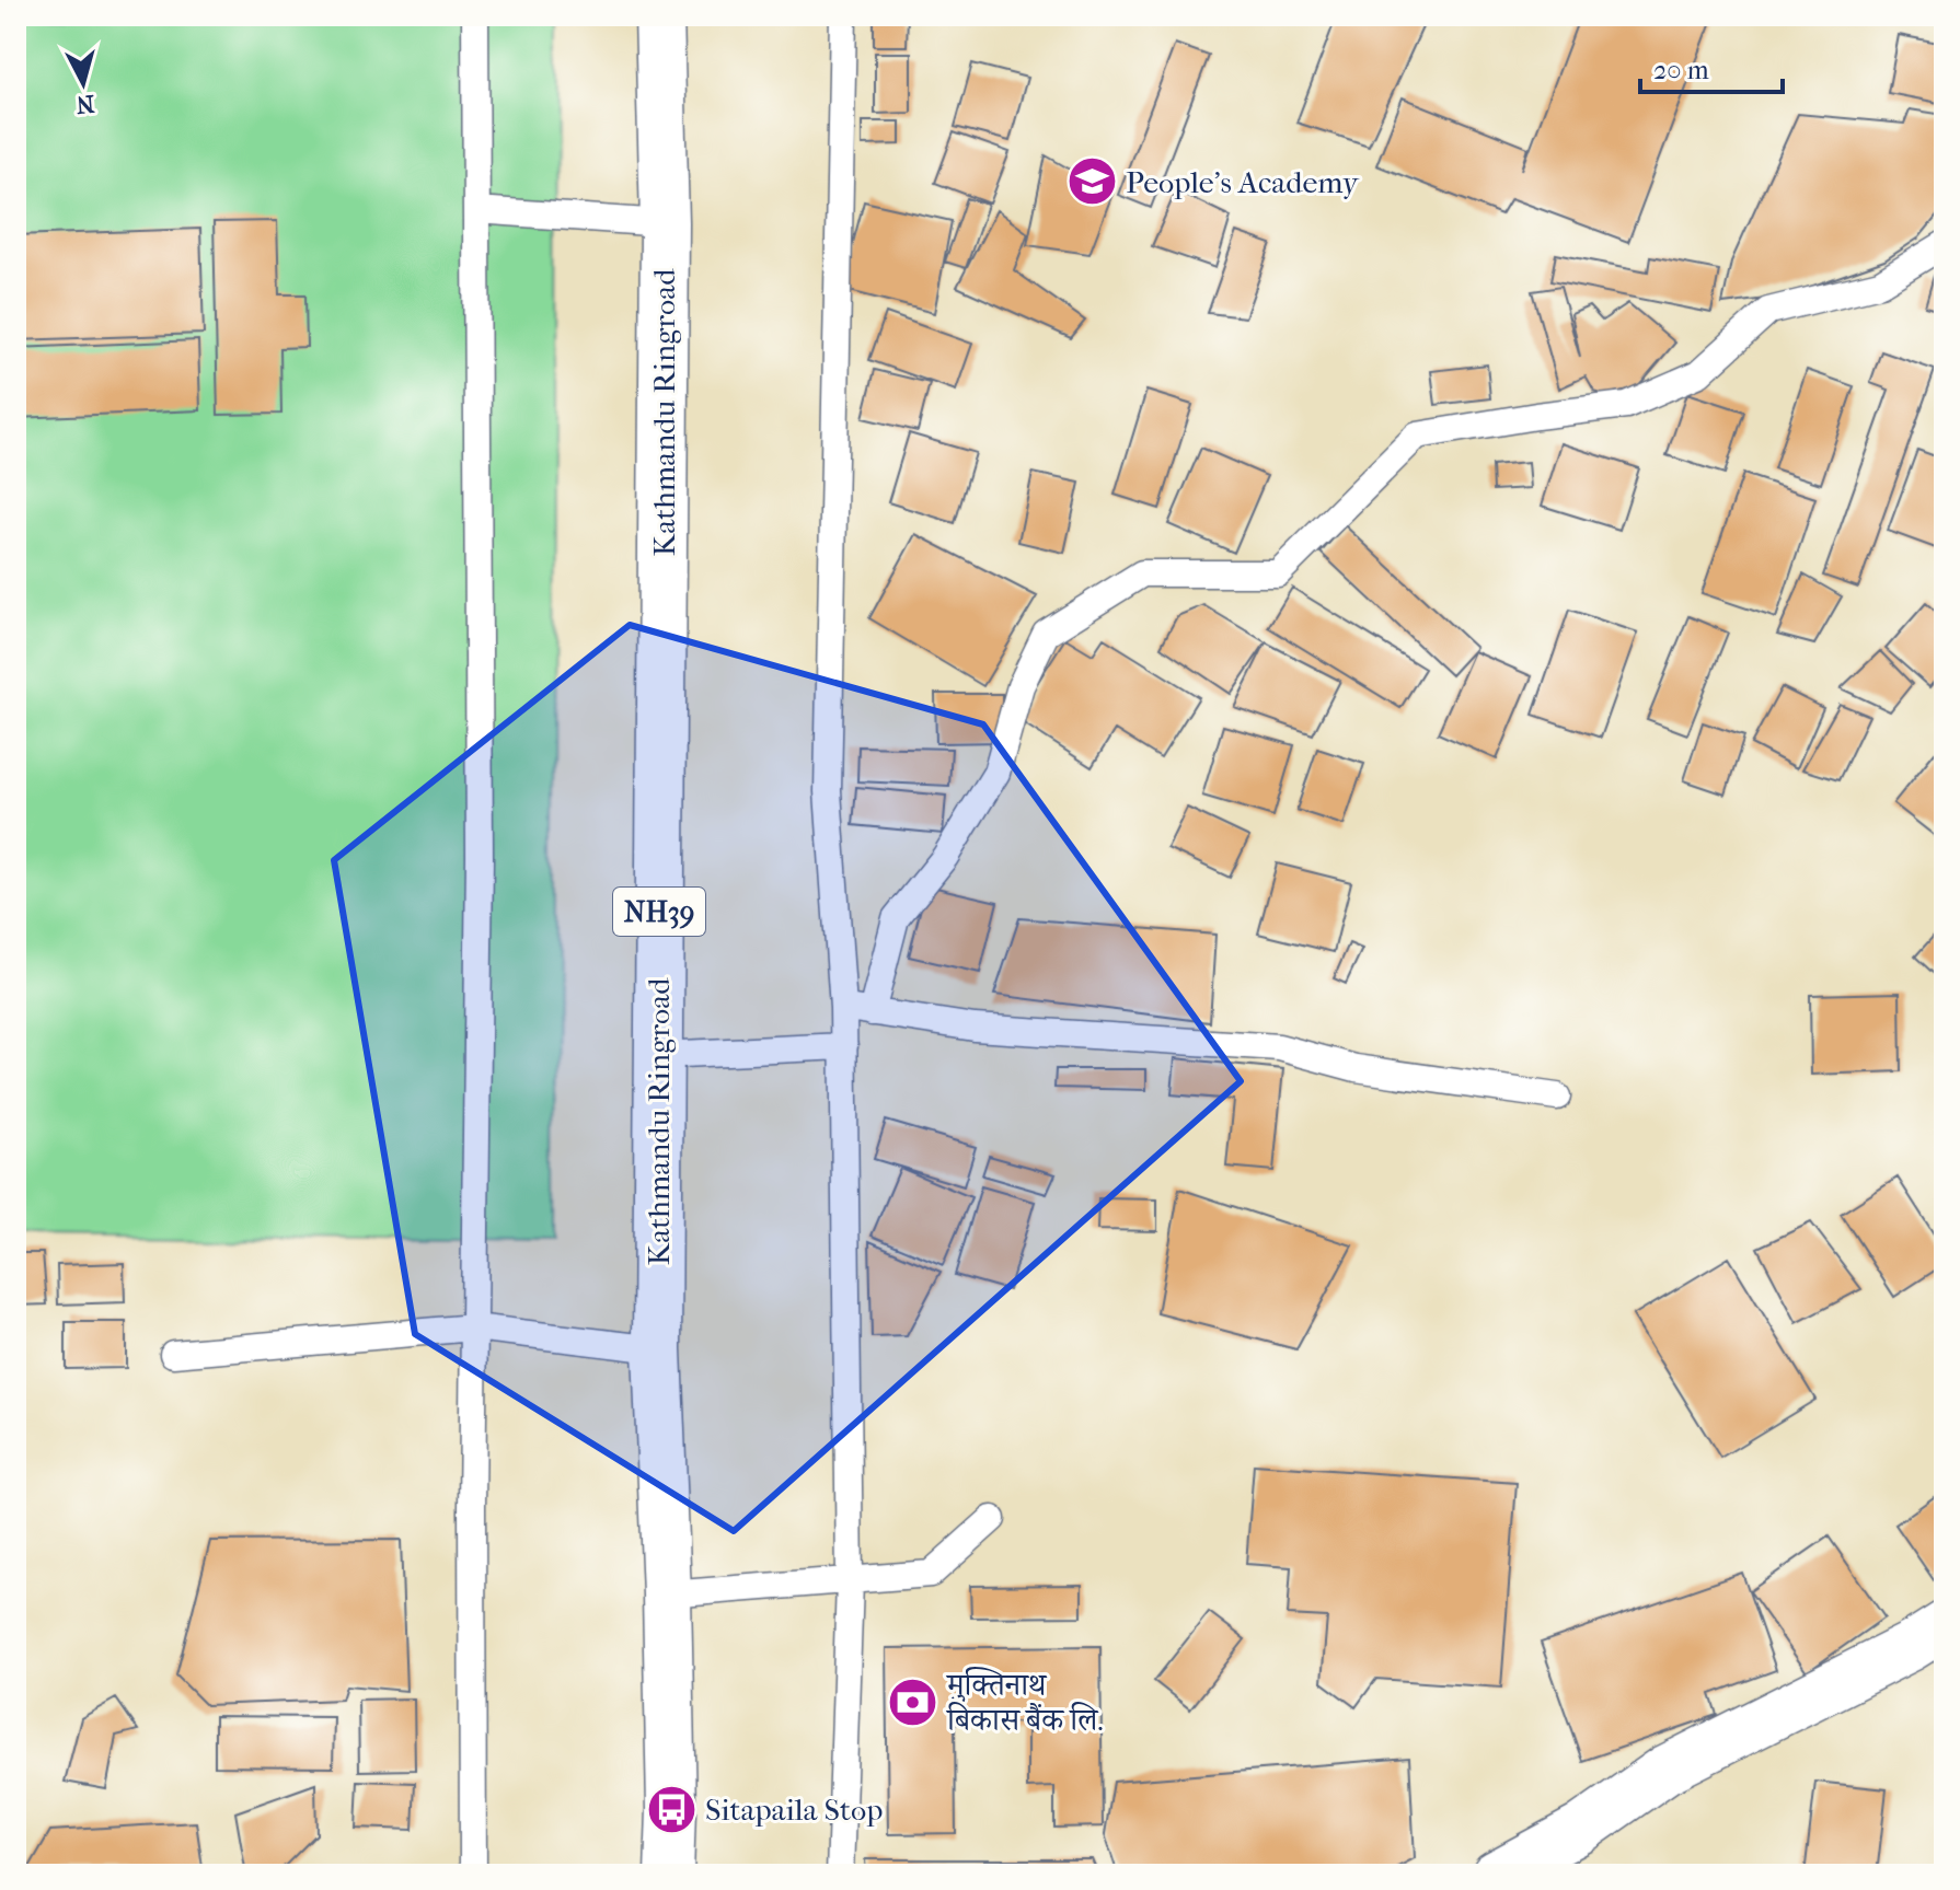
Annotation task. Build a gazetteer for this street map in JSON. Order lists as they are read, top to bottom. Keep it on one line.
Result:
{"streets":{"main road":["Kathmandu Ringroad","NH39"]},"places":{"school or university":["People's Academy"],"bank":["मुक्तिनाथ बिकास बैंक लि."],"bus stop":["Sitapaila Stop"]},"scale_bar":"20 m","north":"bottom"}
